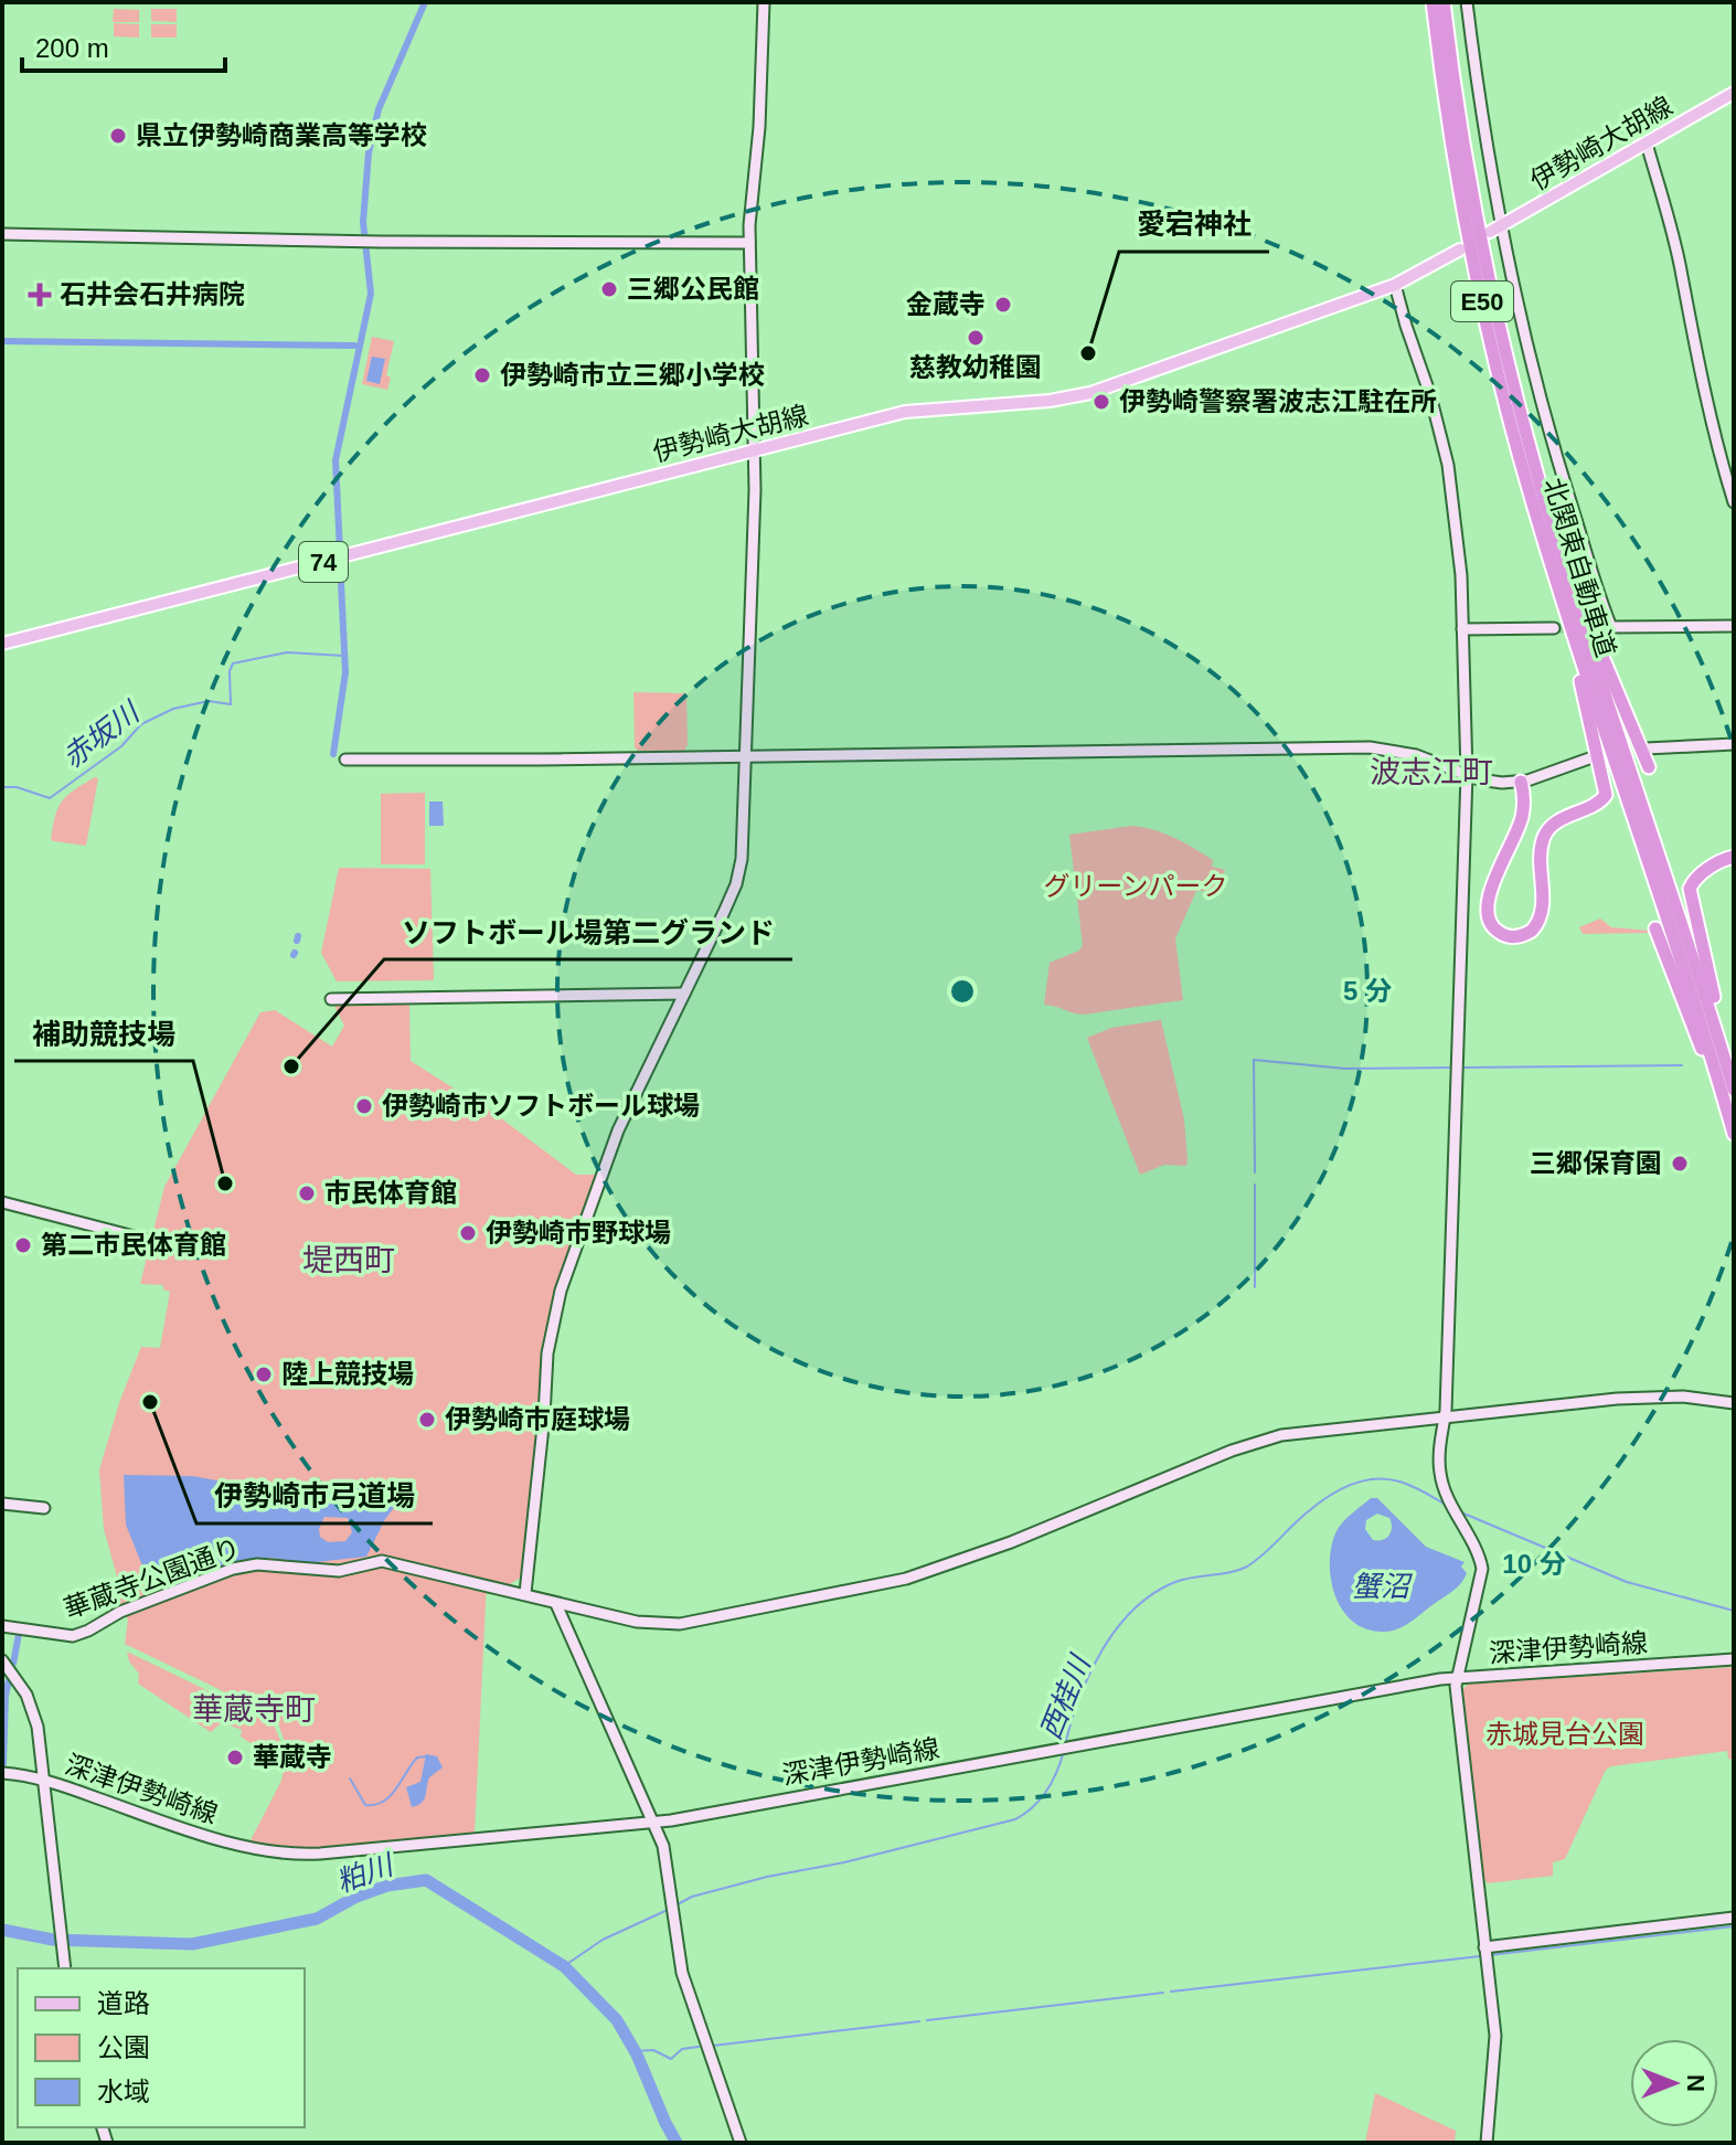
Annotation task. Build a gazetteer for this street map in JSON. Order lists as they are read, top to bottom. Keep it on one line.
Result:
{"streets":{"highway":["E50","北関東自動車道"],"main road":["伊勢崎大胡線","74"],"street":["華蔵寺公園通り","深津伊勢崎線"]},"districts":["波志江町","堤西町","華蔵寺町"],"water":["赤坂川","蟹沼","西桂川","粕川"],"parks":["グリーンパーク","赤城見台公園"],"places":{"other":["県立伊勢崎商業高等学校","三郷公民館","金蔵寺","慈教幼稚園","愛宕神社","伊勢崎市立三郷小学校","伊勢崎警察署波志江駐在所","ソフトボール場第二グランド","伊勢崎市ソフトボール球場","三郷保育園","補助競技場","市民体育館","伊勢崎市野球場","第二市民体育館","陸上競技場","伊勢崎市弓道場","伊勢崎市庭球場","華蔵寺"],"health":["石井会石井病院"]},"legend":["道路","公園","水域"],"scale_bar":"200 m","north":"right","rings":["5 分","10 分"]}
